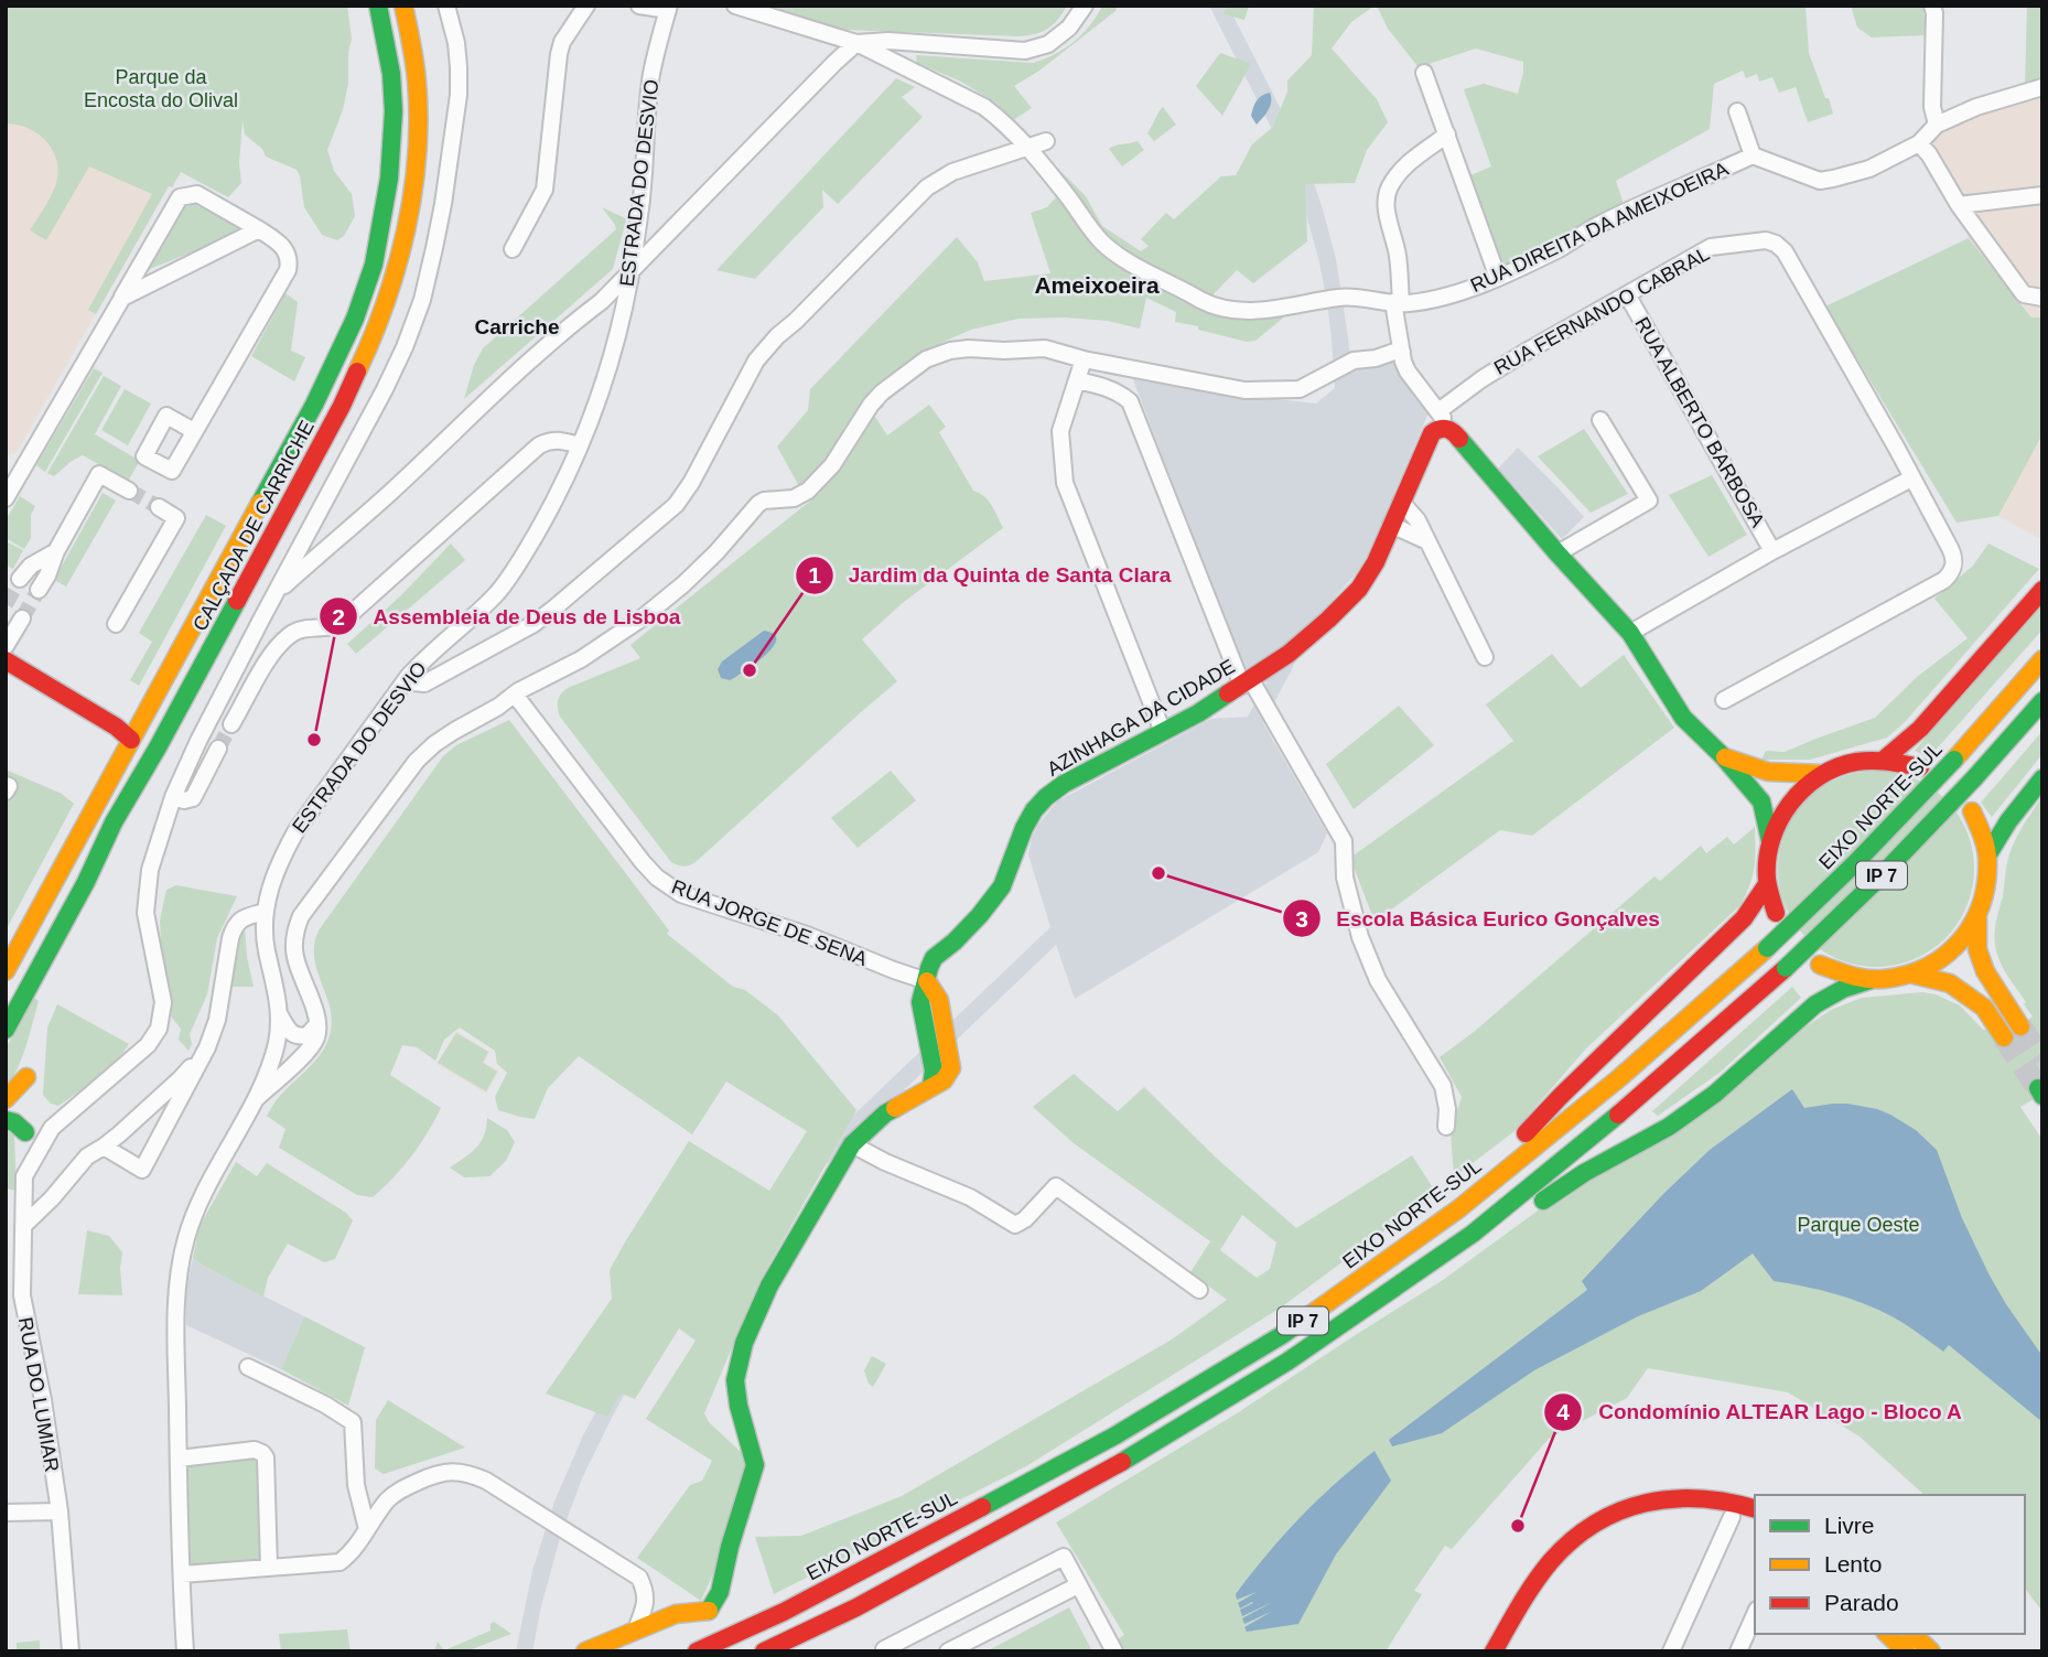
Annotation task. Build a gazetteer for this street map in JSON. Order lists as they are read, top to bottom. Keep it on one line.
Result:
{"streets":{"main road":["CALÇADA DE CARRICHE","AZINHAGA DA CIDADE","EIXO NORTE-SUL","IP 7"],"street":["ESTRADA DO DESVIO","RUA DIREITA DA AMEIXOEIRA","RUA FERNANDO CABRAL","RUA ALBERTO BARBOSA","RUA JORGE DE SENA","RUA DO LUMIAR"]},"crossings":[["RUA FERNANDO CABRAL","RUA ALBERTO BARBOSA"],["AZINHAGA DA CIDADE","RUA JORGE DE SENA"]],"districts":["Ameixoeira","Carriche"],"parks":["Parque da Encosta do Olival","Parque Oeste"],"places":["Jardim da Quinta de Santa Clara","Assembleia de Deus de Lisboa","Escola Básica Eurico Gonçalves","Condomínio ALTEAR Lago - Bloco A"],"legend":["Livre","Lento","Parado"]}
